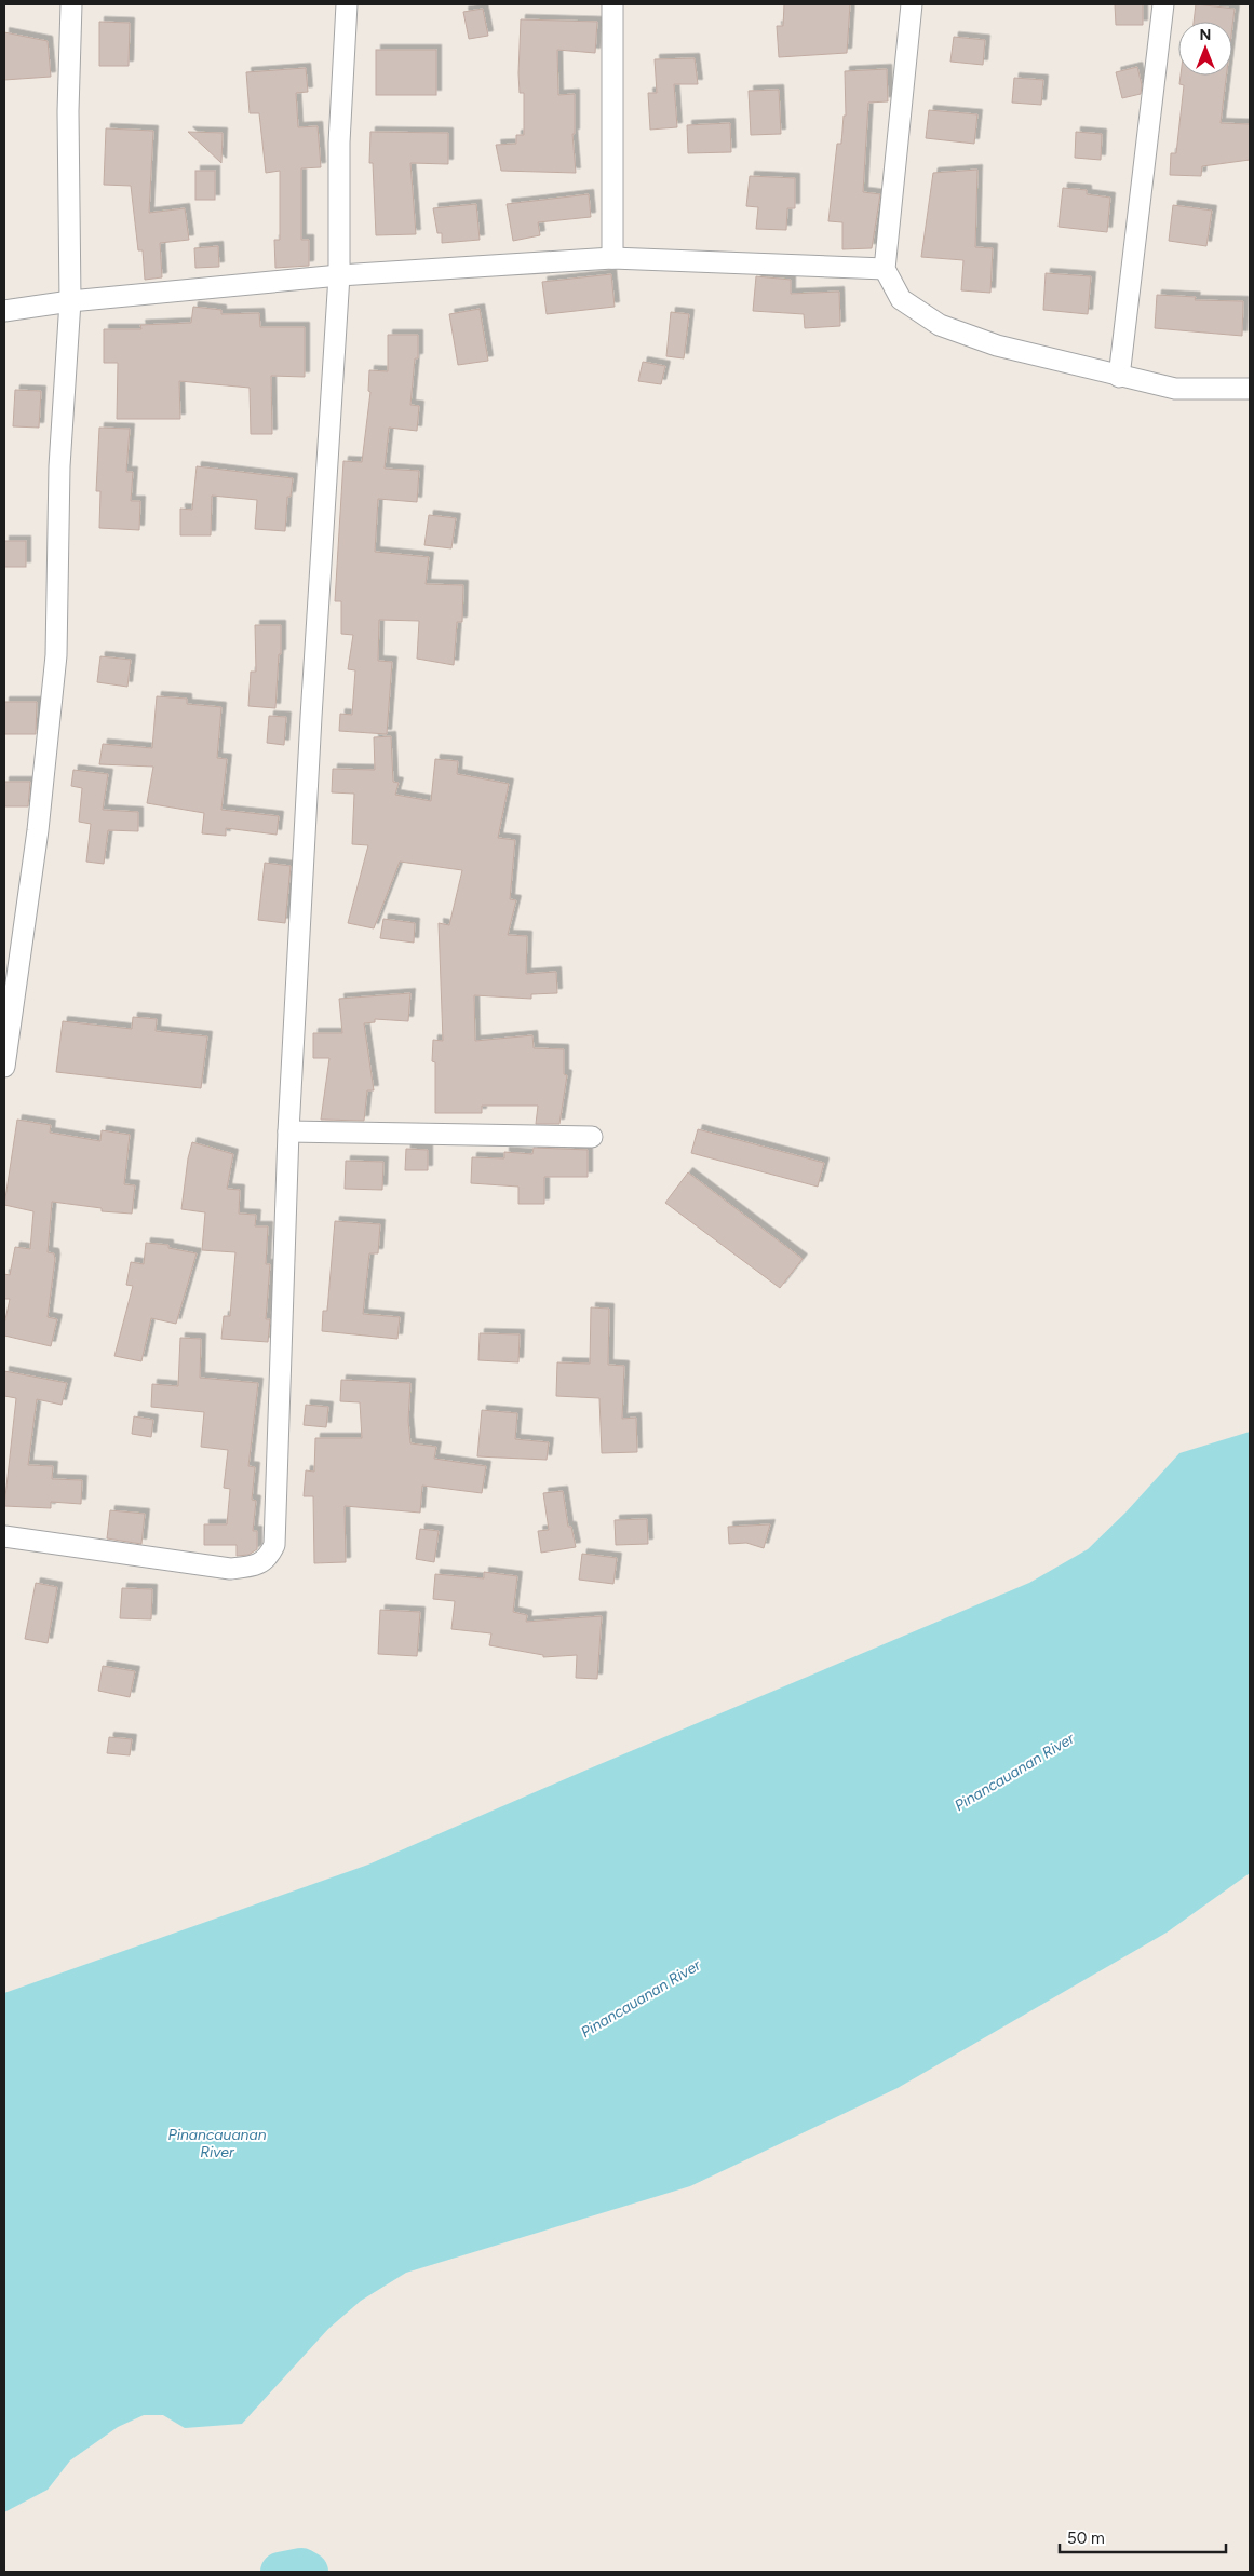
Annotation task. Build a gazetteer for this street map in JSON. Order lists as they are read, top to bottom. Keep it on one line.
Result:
{"water":["Pinancauanan River"],"scale_bar":"50 m","north":"top"}
